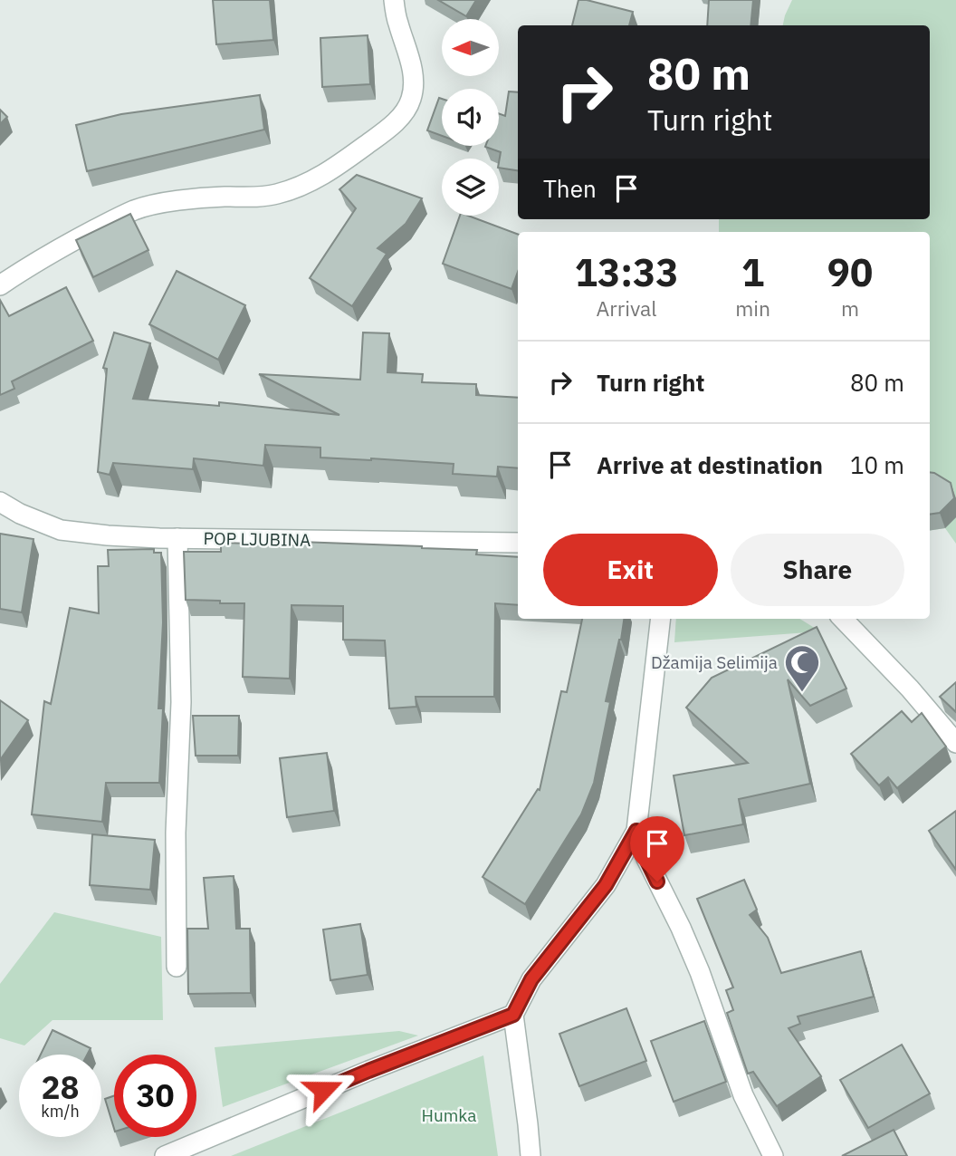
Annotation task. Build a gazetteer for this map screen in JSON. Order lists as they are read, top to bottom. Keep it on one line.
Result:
{"streets":{"street":["POP LJUBINA"]},"parks":["Humka"],"places":{"mosque":["Džamija Selimija"]},"north":"left","page":{"turn":["80 m","Turn right"],"then":"Then","eta":["13:33","Arrival","1","min","90","m"],"list":[{"name":"Turn right","value":"80 m"},{"name":"Arrive at destination","value":"10 m"}],"buttons":["Exit","Share"],"speed":"28 km/h","limit":"30"}}
